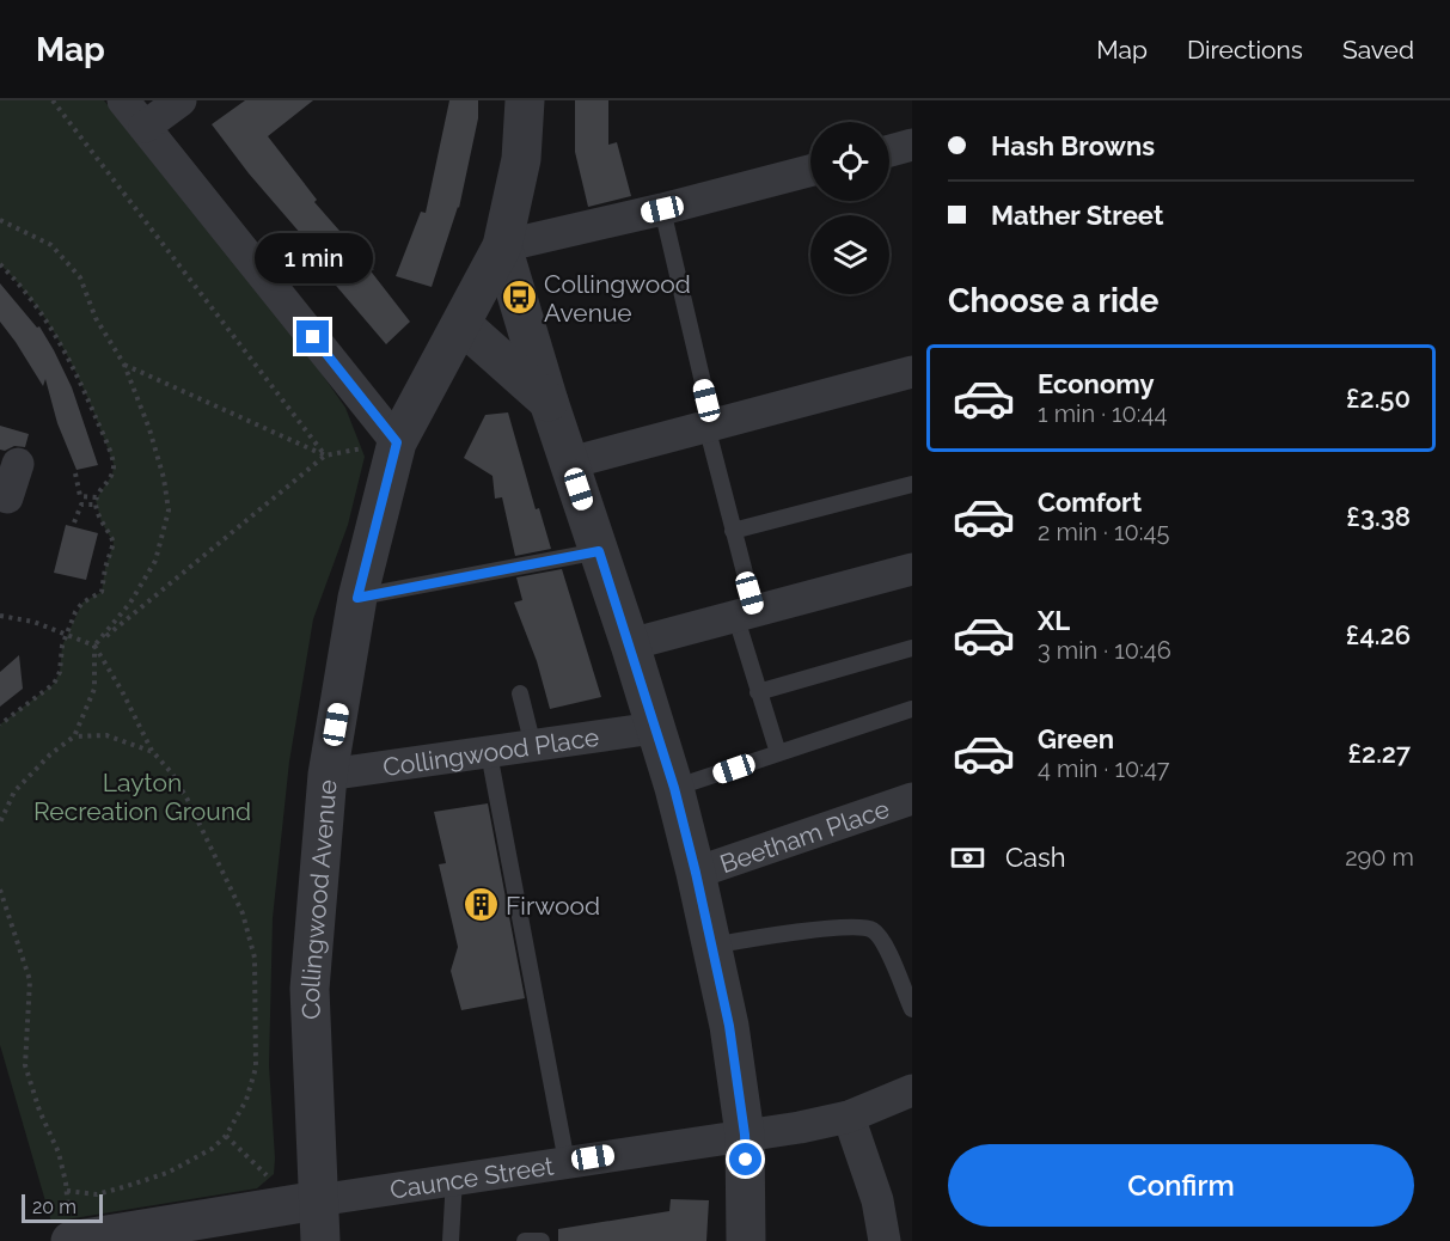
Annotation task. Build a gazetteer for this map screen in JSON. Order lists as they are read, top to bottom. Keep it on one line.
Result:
{"streets":{"street":["Collingwood Place","Beetham Place","Collingwood Avenue","Caunce Street"]},"crossings":[["Collingwood Place","Collingwood Avenue"],["Collingwood Avenue","Caunce Street"]],"parks":["Layton Recreation Ground"],"places":{"bus stop":["Collingwood Avenue"],"building":["Firwood"]},"scale_bar":"20 m","page":{"header":"Map","nav":["Map","Directions","Saved"],"banner":["Hash Browns","Mather Street"],"bubble":"1 min","heading":"Choose a ride","list":[{"name":"Economy","note":"1 min · 10:44","value":"£2.50"},{"name":"Comfort","note":"2 min · 10:45","value":"£3.38"},{"name":"XL","note":"3 min · 10:46","value":"£4.26"},{"name":"Green","note":"4 min · 10:47","value":"£2.27"}],"pay":["Cash","290 m"],"buttons":"Confirm","scale":"20 m"}}
